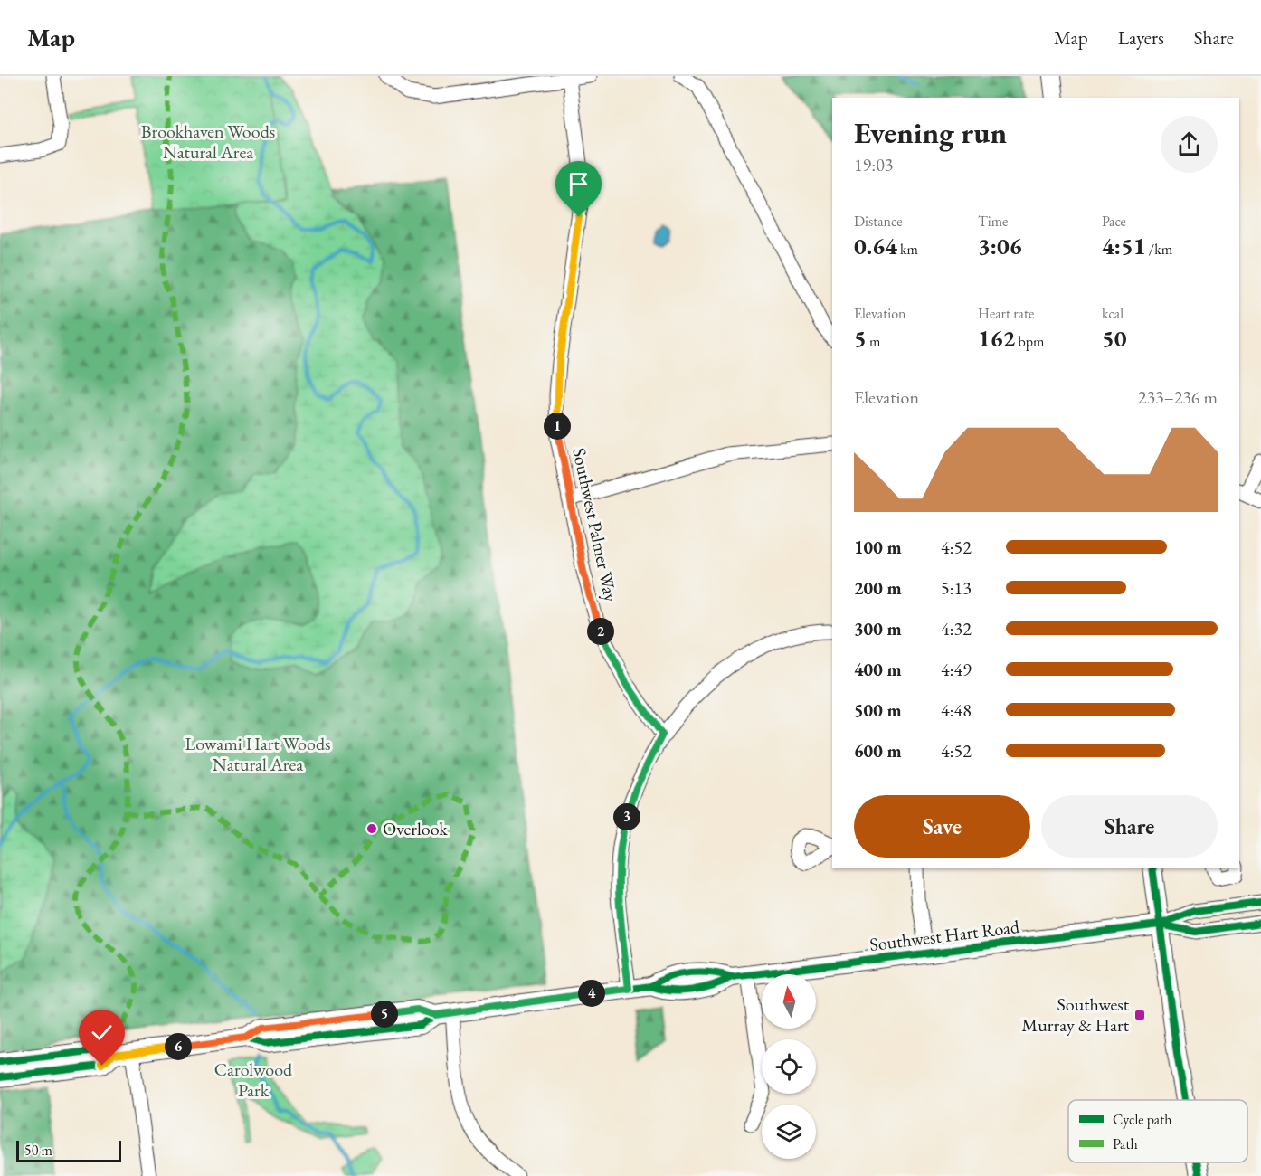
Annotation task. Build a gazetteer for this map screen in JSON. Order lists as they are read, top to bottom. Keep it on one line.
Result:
{"streets":{"main road":["Southwest Hart Road"],"street":["Southwest Palmer Way"]},"parks":["Brookhaven Woods Natural Area","Lowami Hart Woods Natural Area","Carolwood Park"],"places":{"other":["Overlook"],"transit":["Southwest Murray & Hart"]},"legend":["Cycle path","Path"],"scale_bar":"50 m","north":"top","page":{"header":"Map","nav":["Map","Layers","Share"],"heading":["Evening run","19:03"],"stats":[["Distance","0.64 km"],["Time","3:06"],["Pace","4:51 /km"],["Elevation","5 m"],["Heart rate","162 bpm"],["kcal","50"]],"chart":["Elevation","233–236 m"],"pins":["1","2","3","4","5","6"],"list":[{"name":"100 m","note":"4:52"},{"name":"200 m","note":"5:13"},{"name":"300 m","note":"4:32"},{"name":"400 m","note":"4:49"},{"name":"500 m","note":"4:48"},{"name":"600 m","note":"4:52"}],"buttons":["Save","Share"],"scale":"50 m"}}
